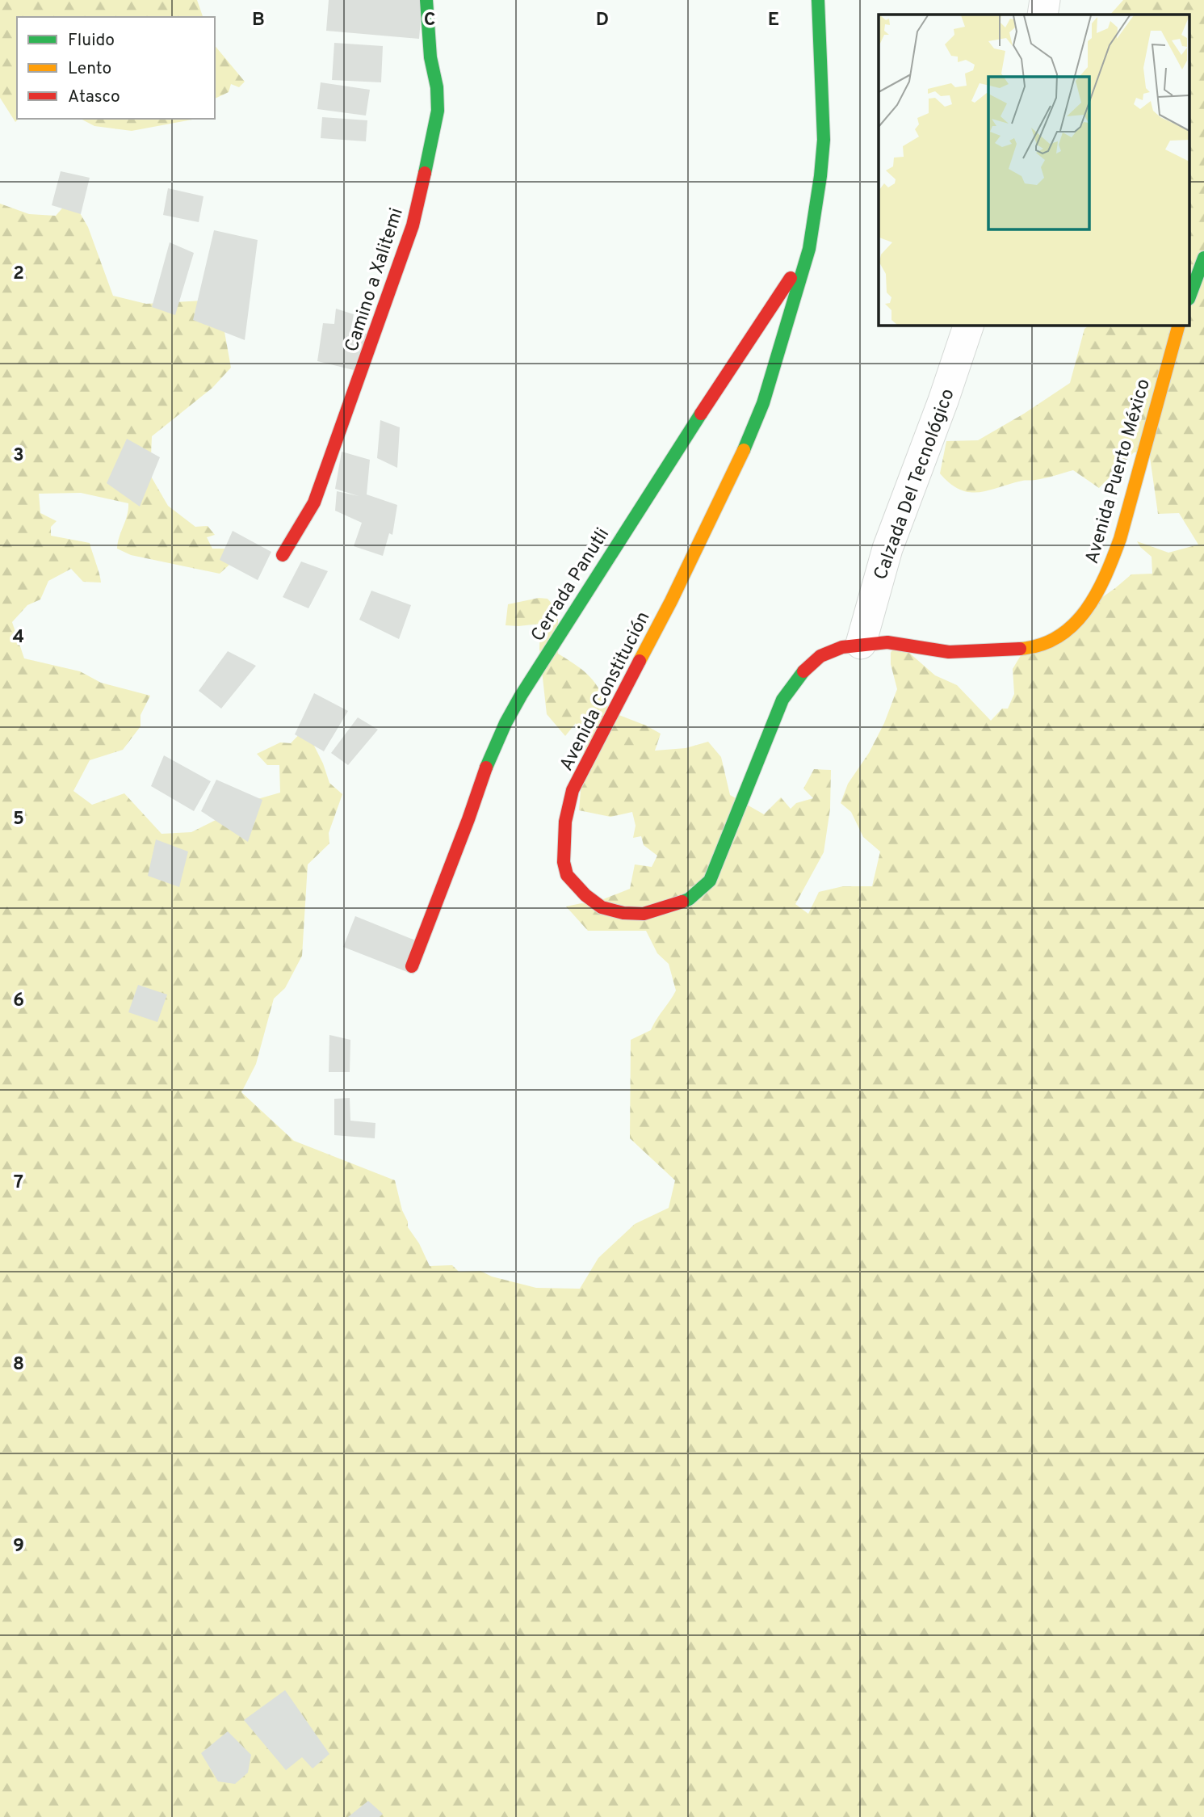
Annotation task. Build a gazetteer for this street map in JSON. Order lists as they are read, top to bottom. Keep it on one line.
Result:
{"streets":{"main road":["Camino a Xalitemi","Avenida Puerto México","Cerrada Panutli","Avenida Constitución"],"street":["Calzada Del Tecnológico"]},"crossings":[["Avenida Puerto México","Avenida Constitución"],["Calzada Del Tecnológico","Avenida Constitución"],["Cerrada Panutli","Avenida Constitución"]],"legend":["Fluido","Lento","Atasco"],"grid":{"columns":["B","C","D","E"],"rows":["2","3","4","5","6","7","8","9"]}}
